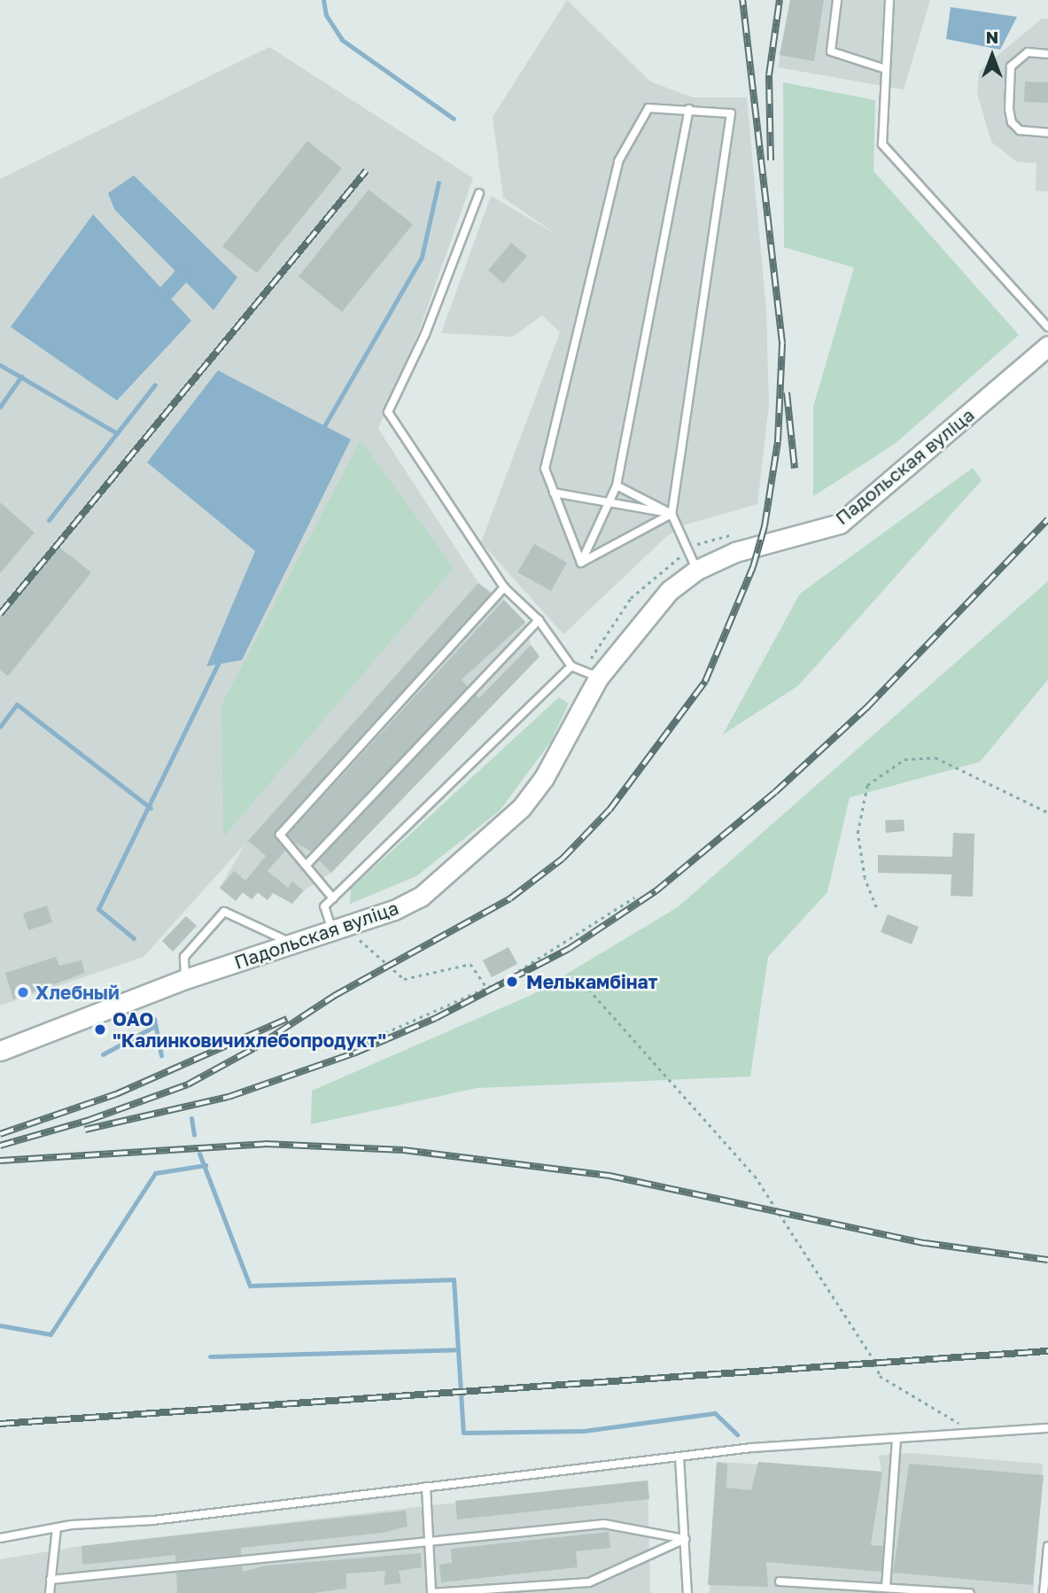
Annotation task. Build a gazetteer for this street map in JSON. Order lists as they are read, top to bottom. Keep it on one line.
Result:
{"streets":{"main road":["Падольская вуліца"]},"places":["Мелькамбінат","Хлебный","ОАО \"Калинковичихлебопродукт\""],"north":"top"}
